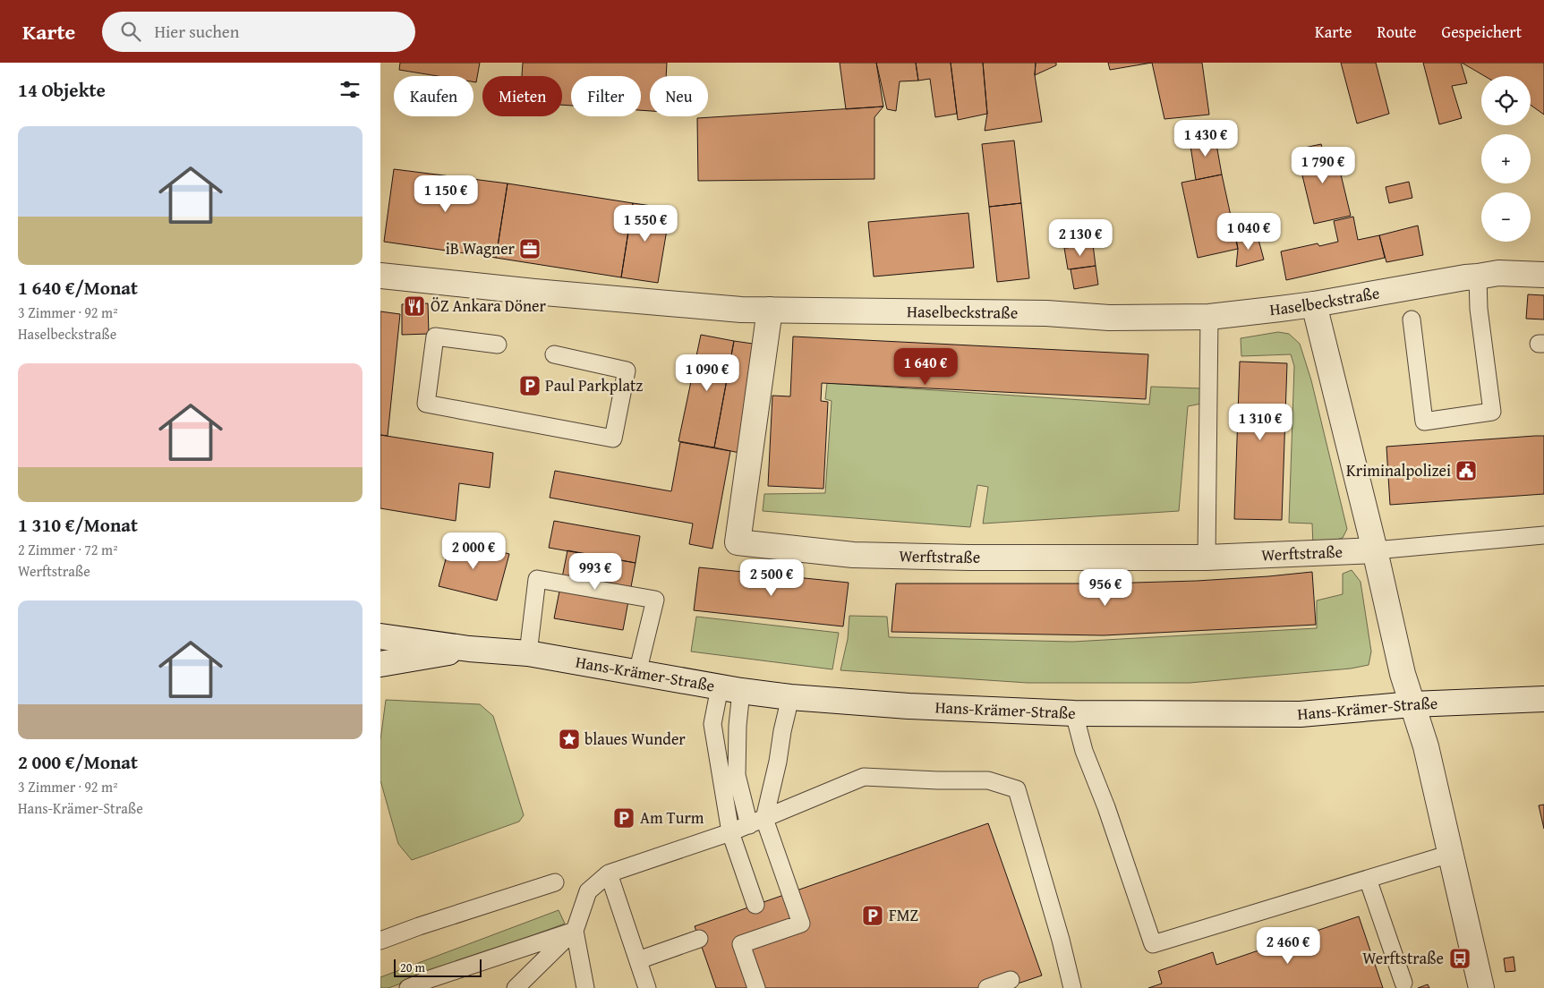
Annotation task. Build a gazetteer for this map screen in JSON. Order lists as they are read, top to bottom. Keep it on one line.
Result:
{"streets":{"street":["Haselbeckstraße","Werftstraße","Hans-Krämer-Straße"]},"crossings":[["Haselbeckstraße","Werftstraße"]],"places":{"office":["iB Wagner"],"restaurant":["ÖZ Ankara Döner"],"parking":["Paul Parkplatz","Am Turm","FMZ"],"public building":["Kriminalpolizei"],"place":["blaues Wunder"],"bus stop":["Werftstraße"]},"scale_bar":"20 m","page":{"header":"Karte","search":"Hier suchen","nav":["Karte","Route","Gespeichert"],"heading":"14 Objekte","map_buttons":["+","−"],"chip":["Kaufen","Mieten","Filter","Neu"],"list":[{"name":"1 640 €/Monat","note":"3 Zimmer · 92 m² · Haselbeckstraße"},{"name":"1 310 €/Monat","note":"2 Zimmer · 72 m² · Werftstraße"},{"name":"2 000 €/Monat","note":"3 Zimmer · 92 m² · Hans-Krämer-Straße"}],"price":["1 430 €","1 790 €","1 150 €","1 550 €","1 040 €","2 130 €","1 640 €","1 090 €","1 310 €","2 000 €","993 €","2 500 €","956 €","2 460 €"],"scale":"20 m"}}
